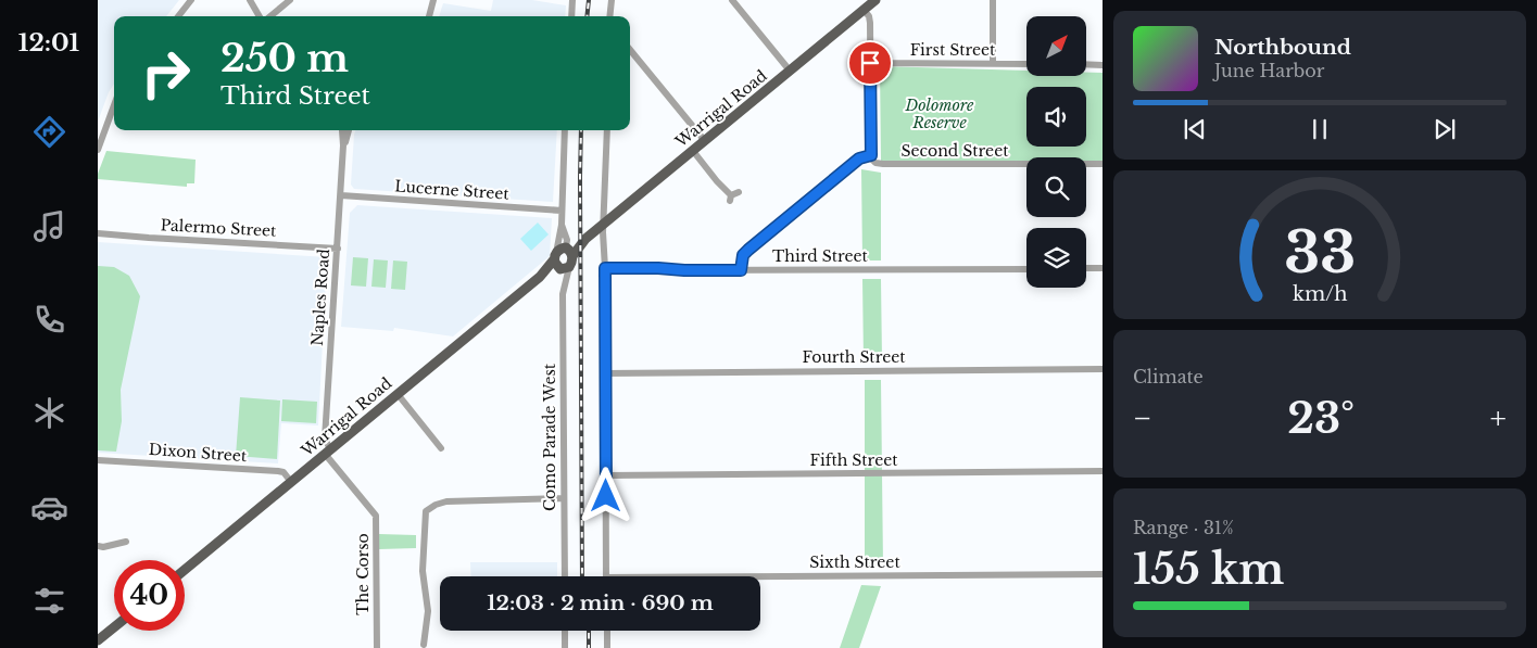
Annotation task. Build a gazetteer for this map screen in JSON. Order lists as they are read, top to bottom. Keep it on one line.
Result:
{"streets":{"main road":["Warrigal Road"],"street":["First Street","Second Street","Lucerne Street","Palermo Street","Third Street","Naples Road","Fourth Street","Como Parade West","Dixon Street","Fifth Street","Sixth Street","The Corso"]},"crossings":[["Warrigal Road","Naples Road"],["Warrigal Road","Como Parade West"],["Warrigal Road","Dixon Street"],["Warrigal Road","The Corso"],["Lucerne Street","Naples Road"],["Lucerne Street","Como Parade West"],["Palermo Street","Naples Road"],["Naples Road","The Corso"]],"parks":["Dolomore Reserve"],"north":"top right","page":{"tabs":"12:01","turn":["250 m","Third Street"],"song":["Northbound","June Harbor"],"tile":["Climate",["Range · 31%","155 km"]],"heat":["−","23°","+"],"limit":"40","trip":"12:03 · 2 min · 690 m","gauge":["33","km/h"]}}
